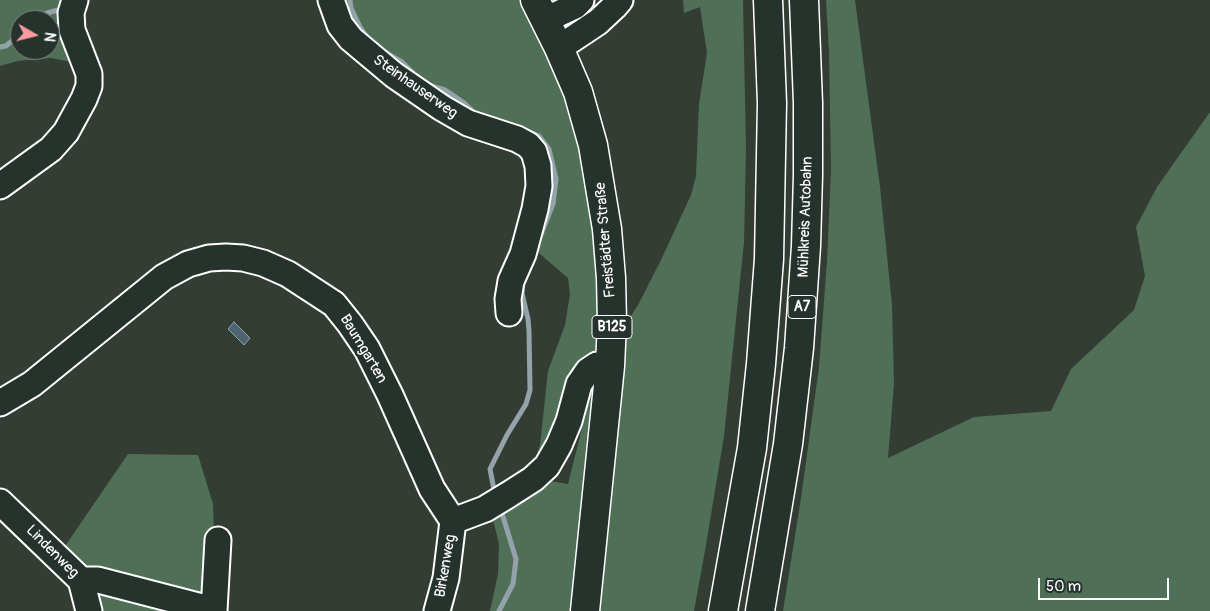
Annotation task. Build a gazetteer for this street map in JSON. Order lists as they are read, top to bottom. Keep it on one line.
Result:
{"streets":{"main road":["Mühlkreis Autobahn","Freistädter Straße","A7","B125"],"street":["Steinhauserweg","Baumgarten","Lindenweg","Birkenweg"]},"crossings":[["Baumgarten","Birkenweg"]],"scale_bar":"50 m","north":"right"}
